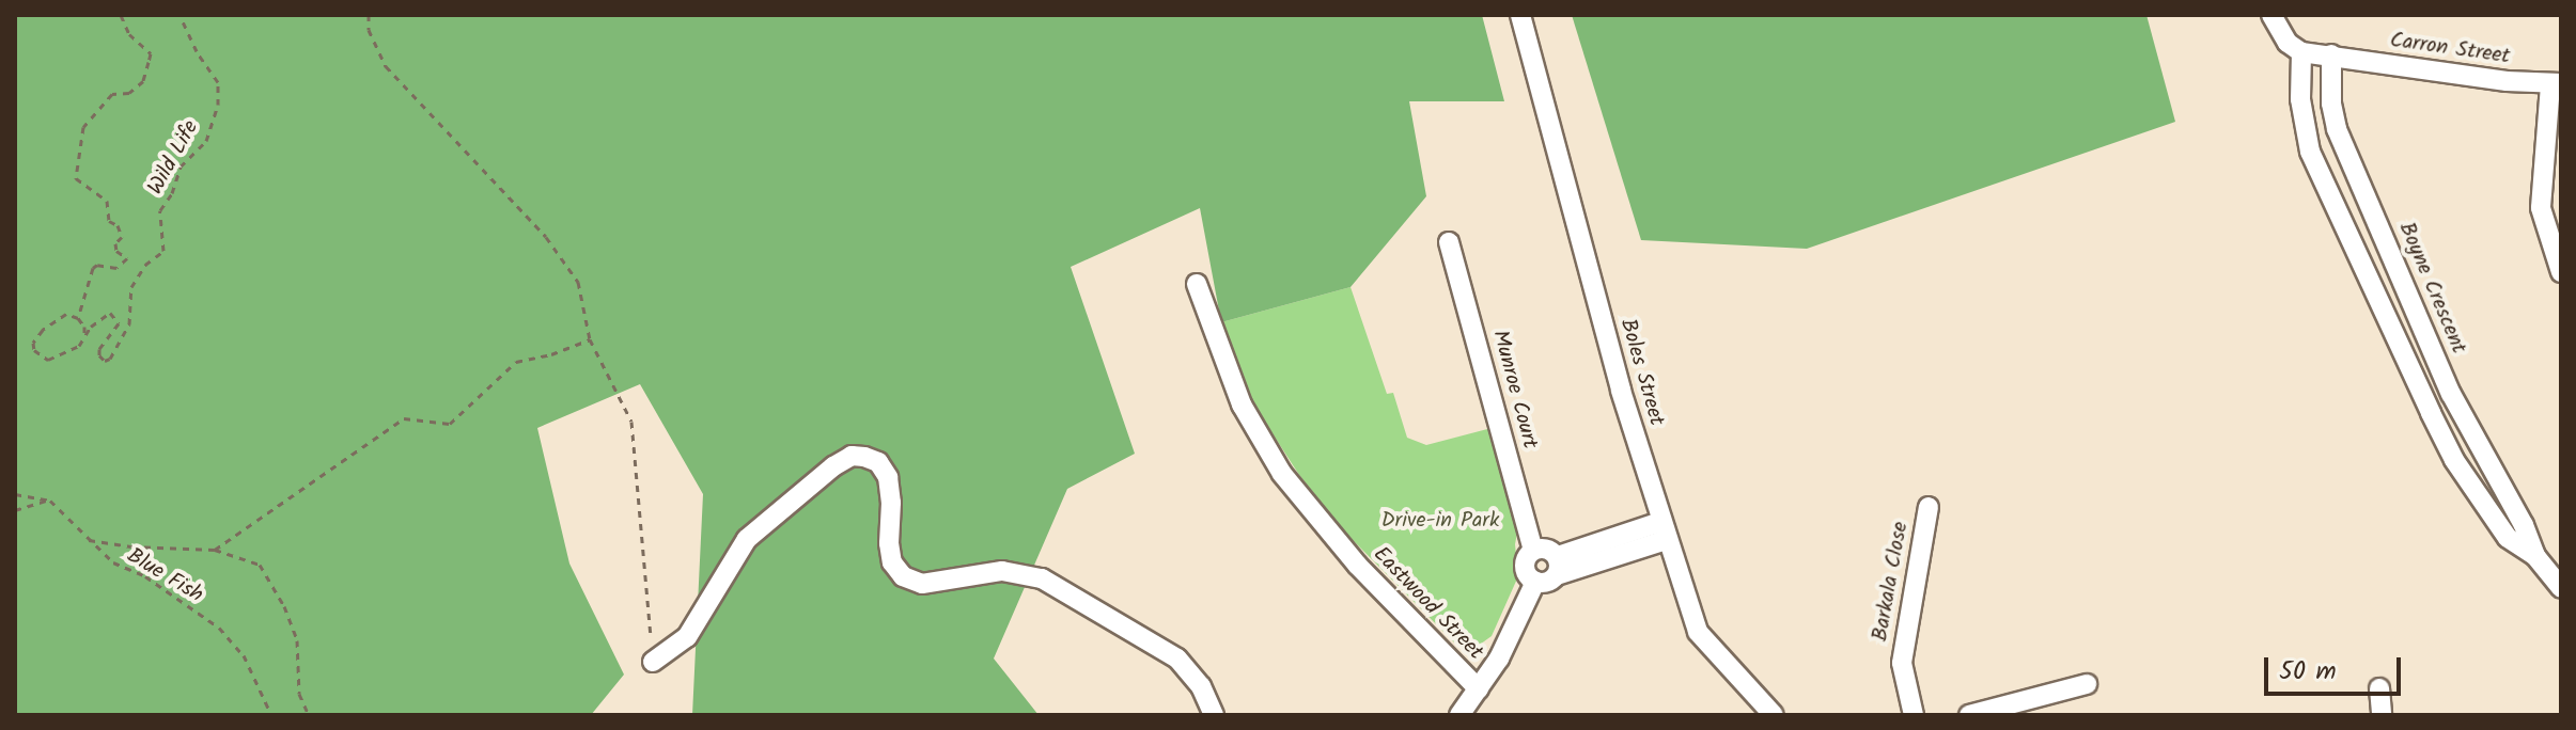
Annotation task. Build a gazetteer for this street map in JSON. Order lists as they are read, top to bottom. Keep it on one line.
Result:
{"streets":{"street":["Carron Street","Boyne Crescent","Boles Street","Munroe Court","Barkala Close","Eastwood Street"],"path":["Wild Life","Blue Fish"]},"crossings":[["Carron Street","Boyne Crescent"]],"parks":["Drive-in Park"],"scale_bar":"50 m"}
